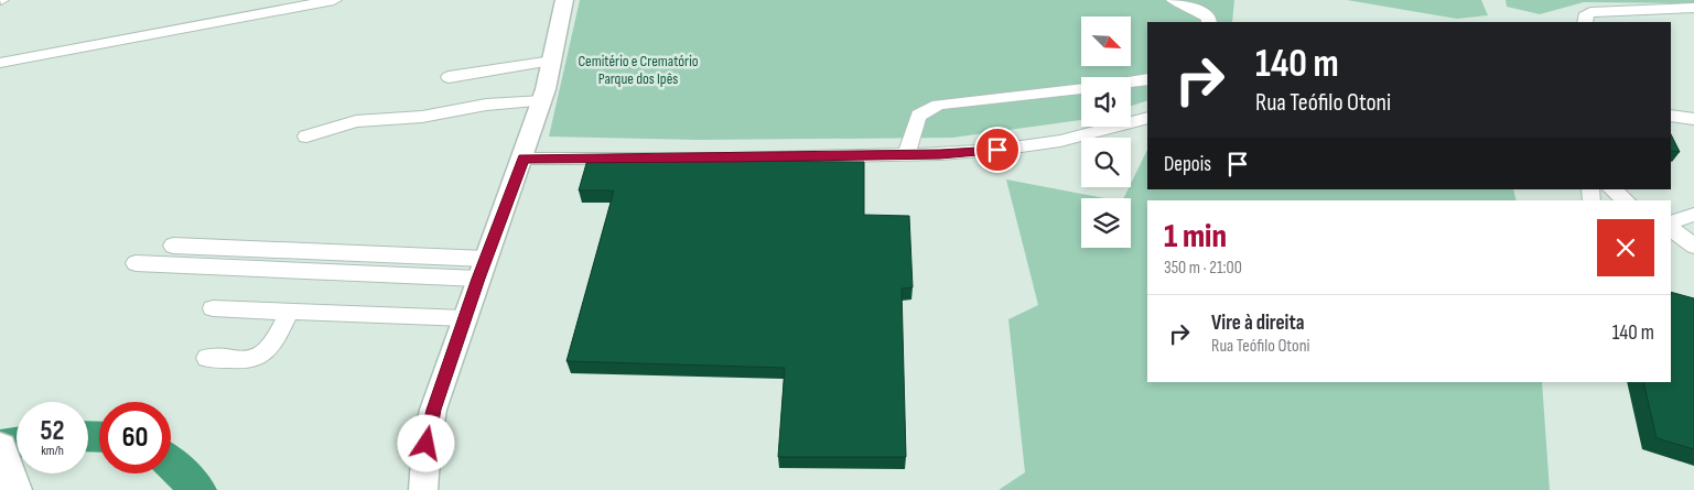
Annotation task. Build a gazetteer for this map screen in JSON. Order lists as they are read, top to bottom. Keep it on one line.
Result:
{"parks":["Cemitério e Crematório Parque dos Ipês"],"north":"bottom right","page":{"turn":["140 m","Rua Teófilo Otoni"],"then":"Depois","heading":["1 min","350 m · 21:00"],"list":[{"name":"Vire à direita","note":"Rua Teófilo Otoni","value":"140 m"}],"speed":"52 km/h","limit":"60"}}
